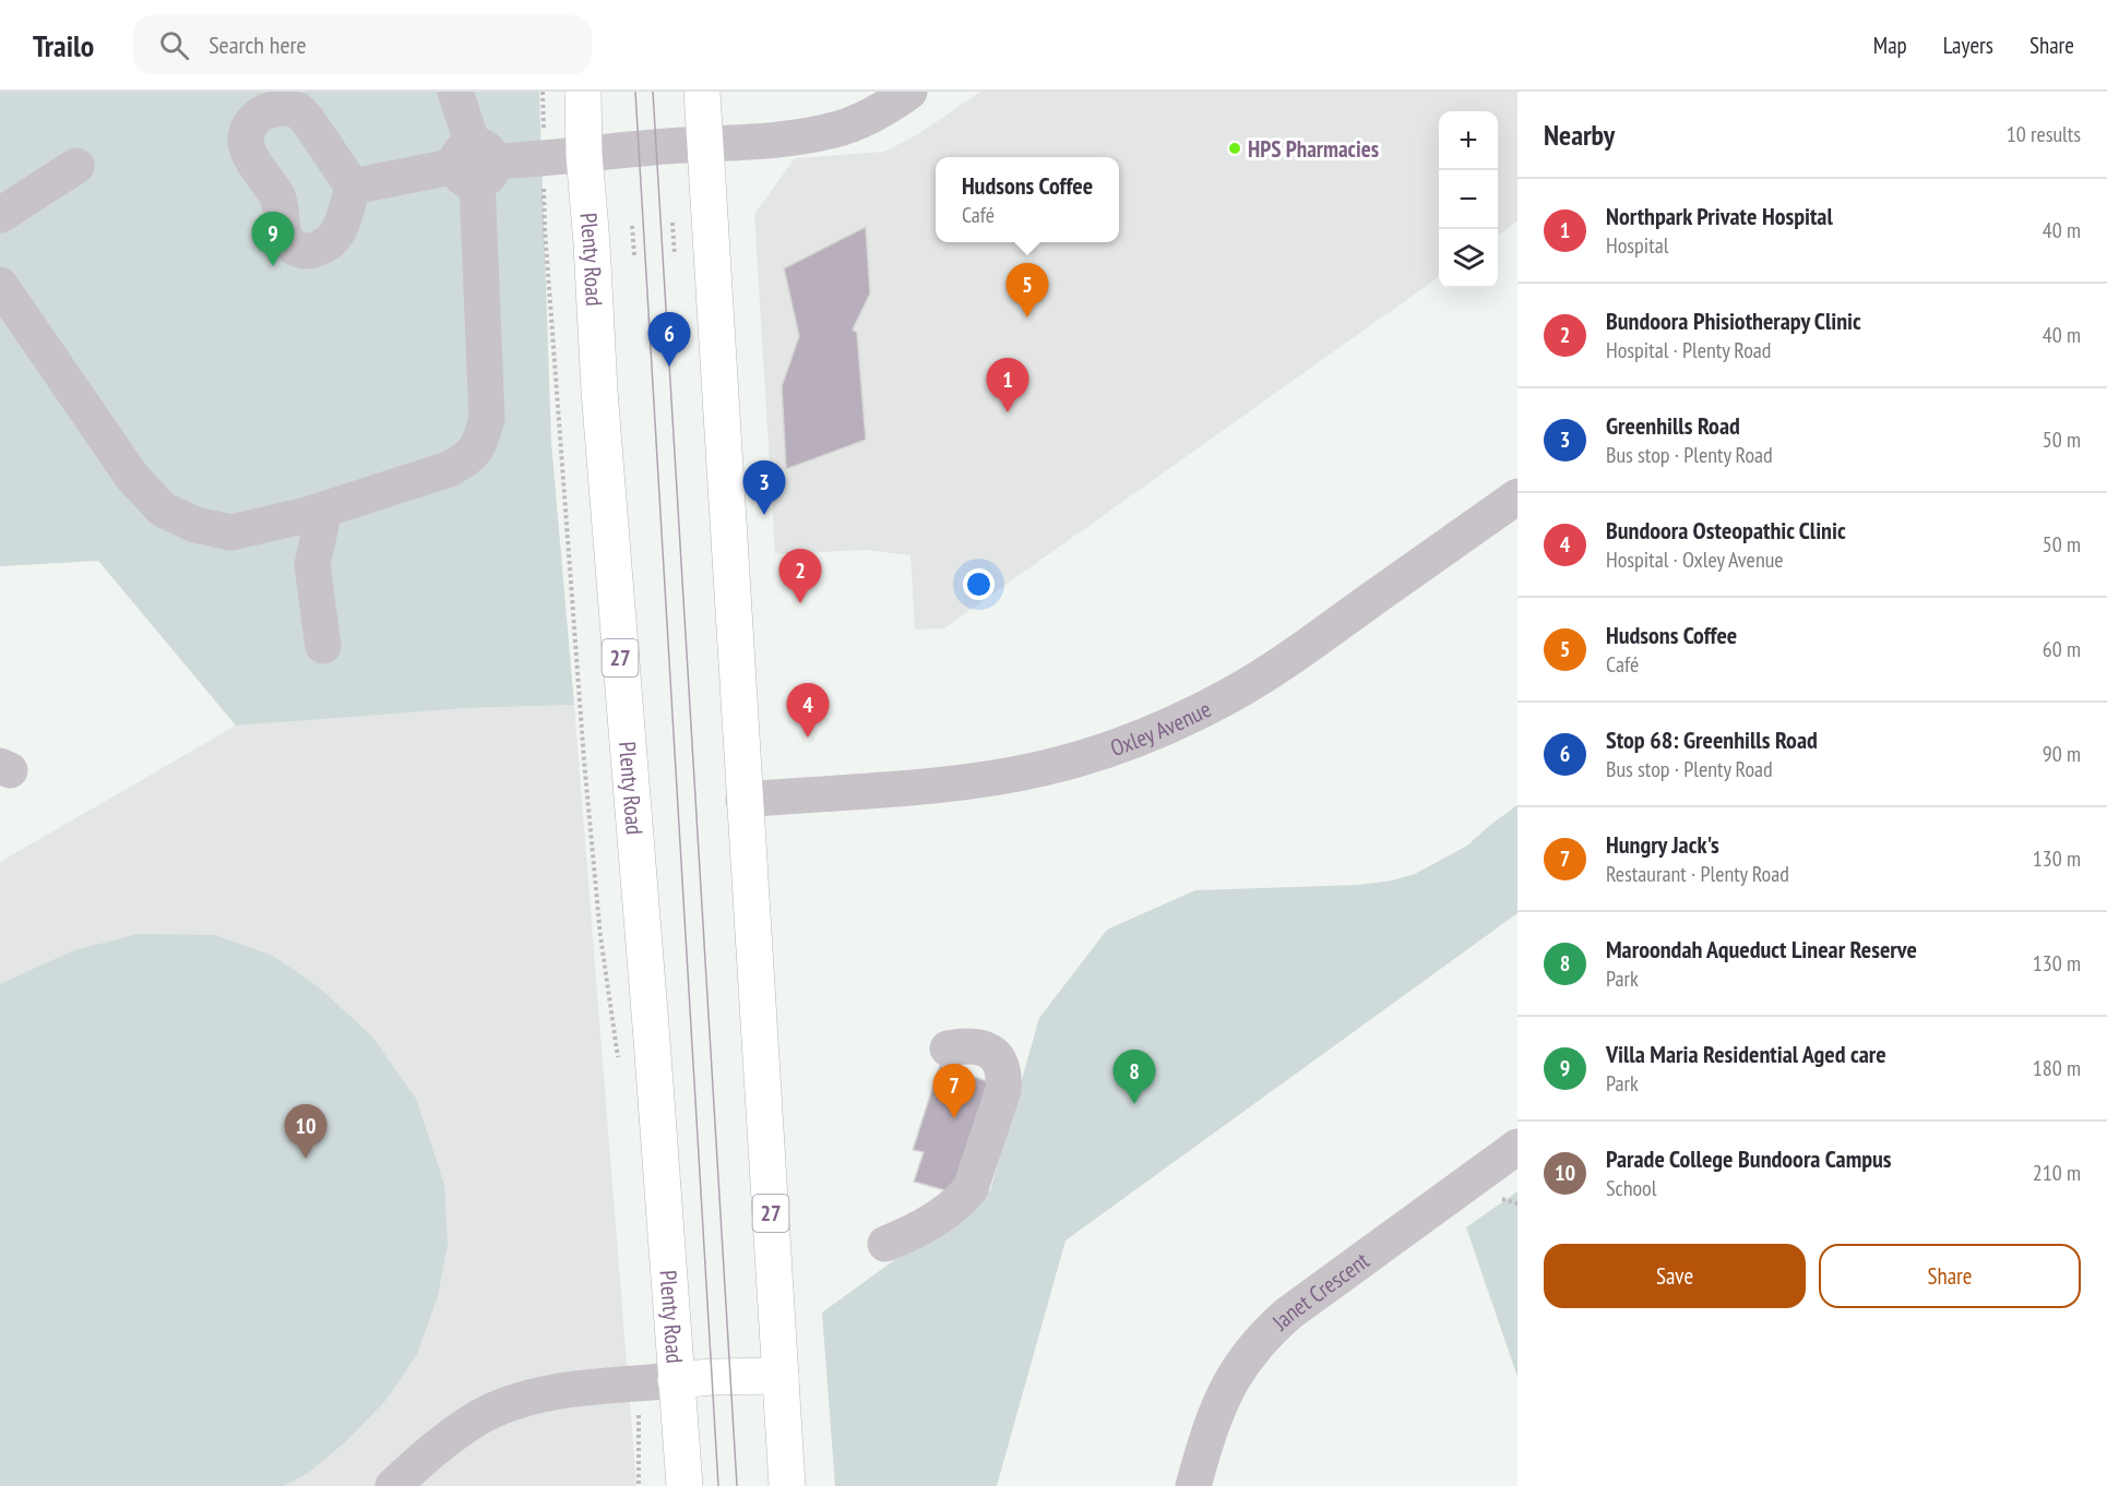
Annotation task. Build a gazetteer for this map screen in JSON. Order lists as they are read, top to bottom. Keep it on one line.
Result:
{"streets":{"highway":["Plenty Road","27"],"street":["Oxley Avenue","Janet Crescent"]},"crossings":[["27","Oxley Avenue"]],"places":["HPS Pharmacies"],"page":{"header":"Trailo","search":"Search here","nav":["Map","Layers","Share"],"heading":["Nearby","10 results"],"map_buttons":["+","−"],"popup":["Hudsons Coffee","Café"],"list":[{"mark":"1","name":"Northpark Private Hospital","note":"Hospital","value":"40 m"},{"mark":"2","name":"Bundoora Phisiotherapy Clinic","note":"Hospital · Plenty Road","value":"40 m"},{"mark":"3","name":"Greenhills Road","note":"Bus stop · Plenty Road","value":"50 m"},{"mark":"4","name":"Bundoora Osteopathic Clinic","note":"Hospital · Oxley Avenue","value":"50 m"},{"mark":"5","name":"Hudsons Coffee","note":"Café","value":"60 m"},{"mark":"6","name":"Stop 68: Greenhills Road","note":"Bus stop · Plenty Road","value":"90 m"},{"mark":"7","name":"Hungry Jack's","note":"Restaurant · Plenty Road","value":"130 m"},{"mark":"8","name":"Maroondah Aqueduct Linear Reserve","note":"Park","value":"130 m"},{"mark":"9","name":"Villa Maria Residential Aged care","note":"Park","value":"180 m"},{"mark":"10","name":"Parade College Bundoora Campus","note":"School","value":"210 m"}],"pins":["9","5","6","1","3","2","4","8","7","10"],"buttons":["Save","Share"]}}
